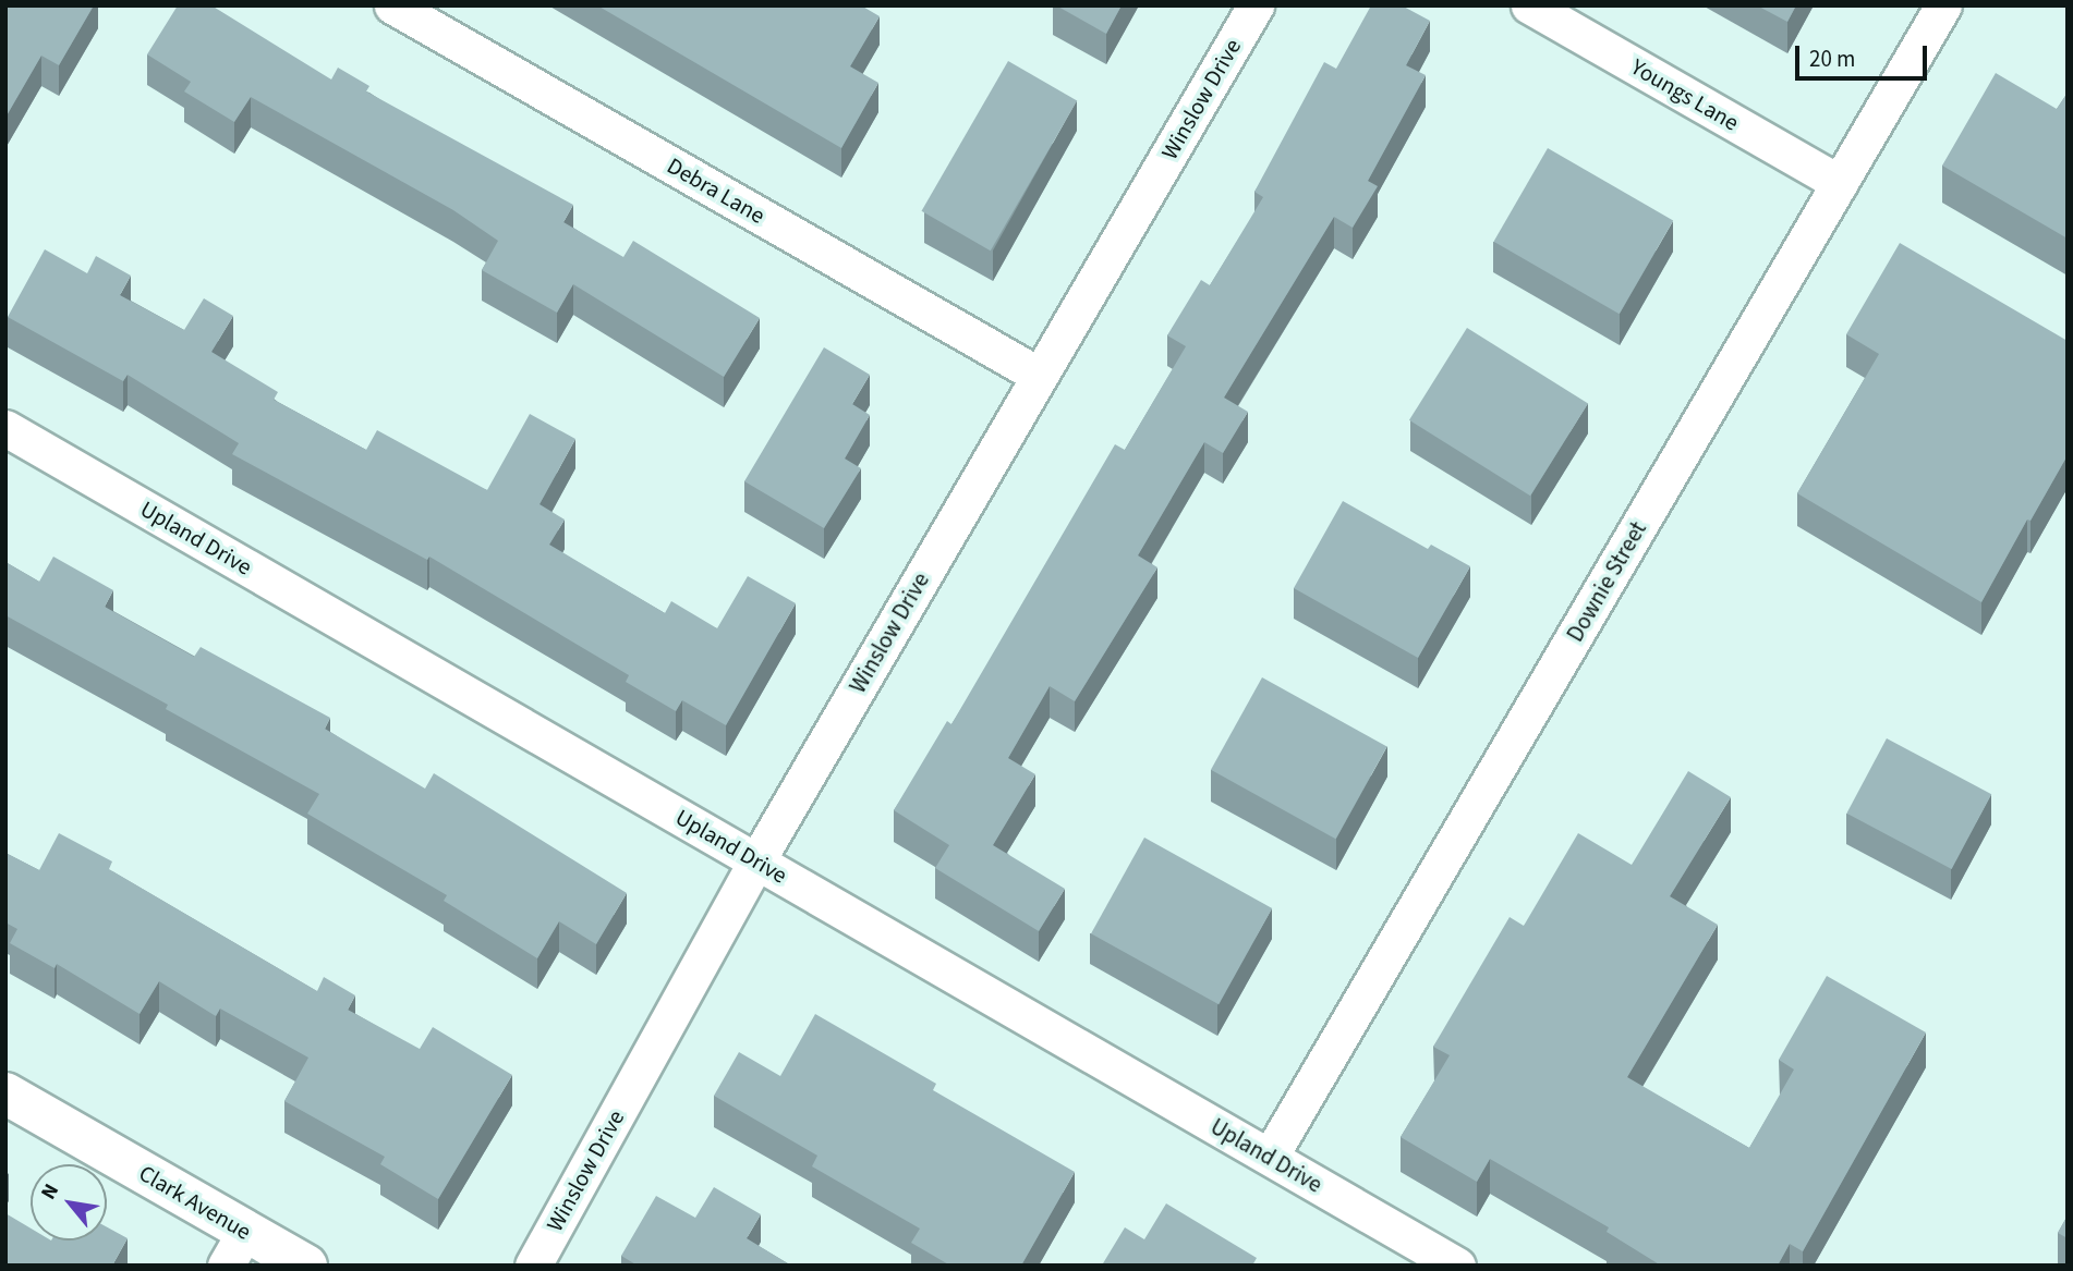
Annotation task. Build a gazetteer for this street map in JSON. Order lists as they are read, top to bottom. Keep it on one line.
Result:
{"streets":{"street":["Youngs Lane","Winslow Drive","Debra Lane","Upland Drive","Downie Street","Clark Avenue"]},"crossings":[["Youngs Lane","Downie Street"],["Winslow Drive","Debra Lane"],["Winslow Drive","Upland Drive"],["Upland Drive","Downie Street"]],"scale_bar":"20 m","north":"top left"}
